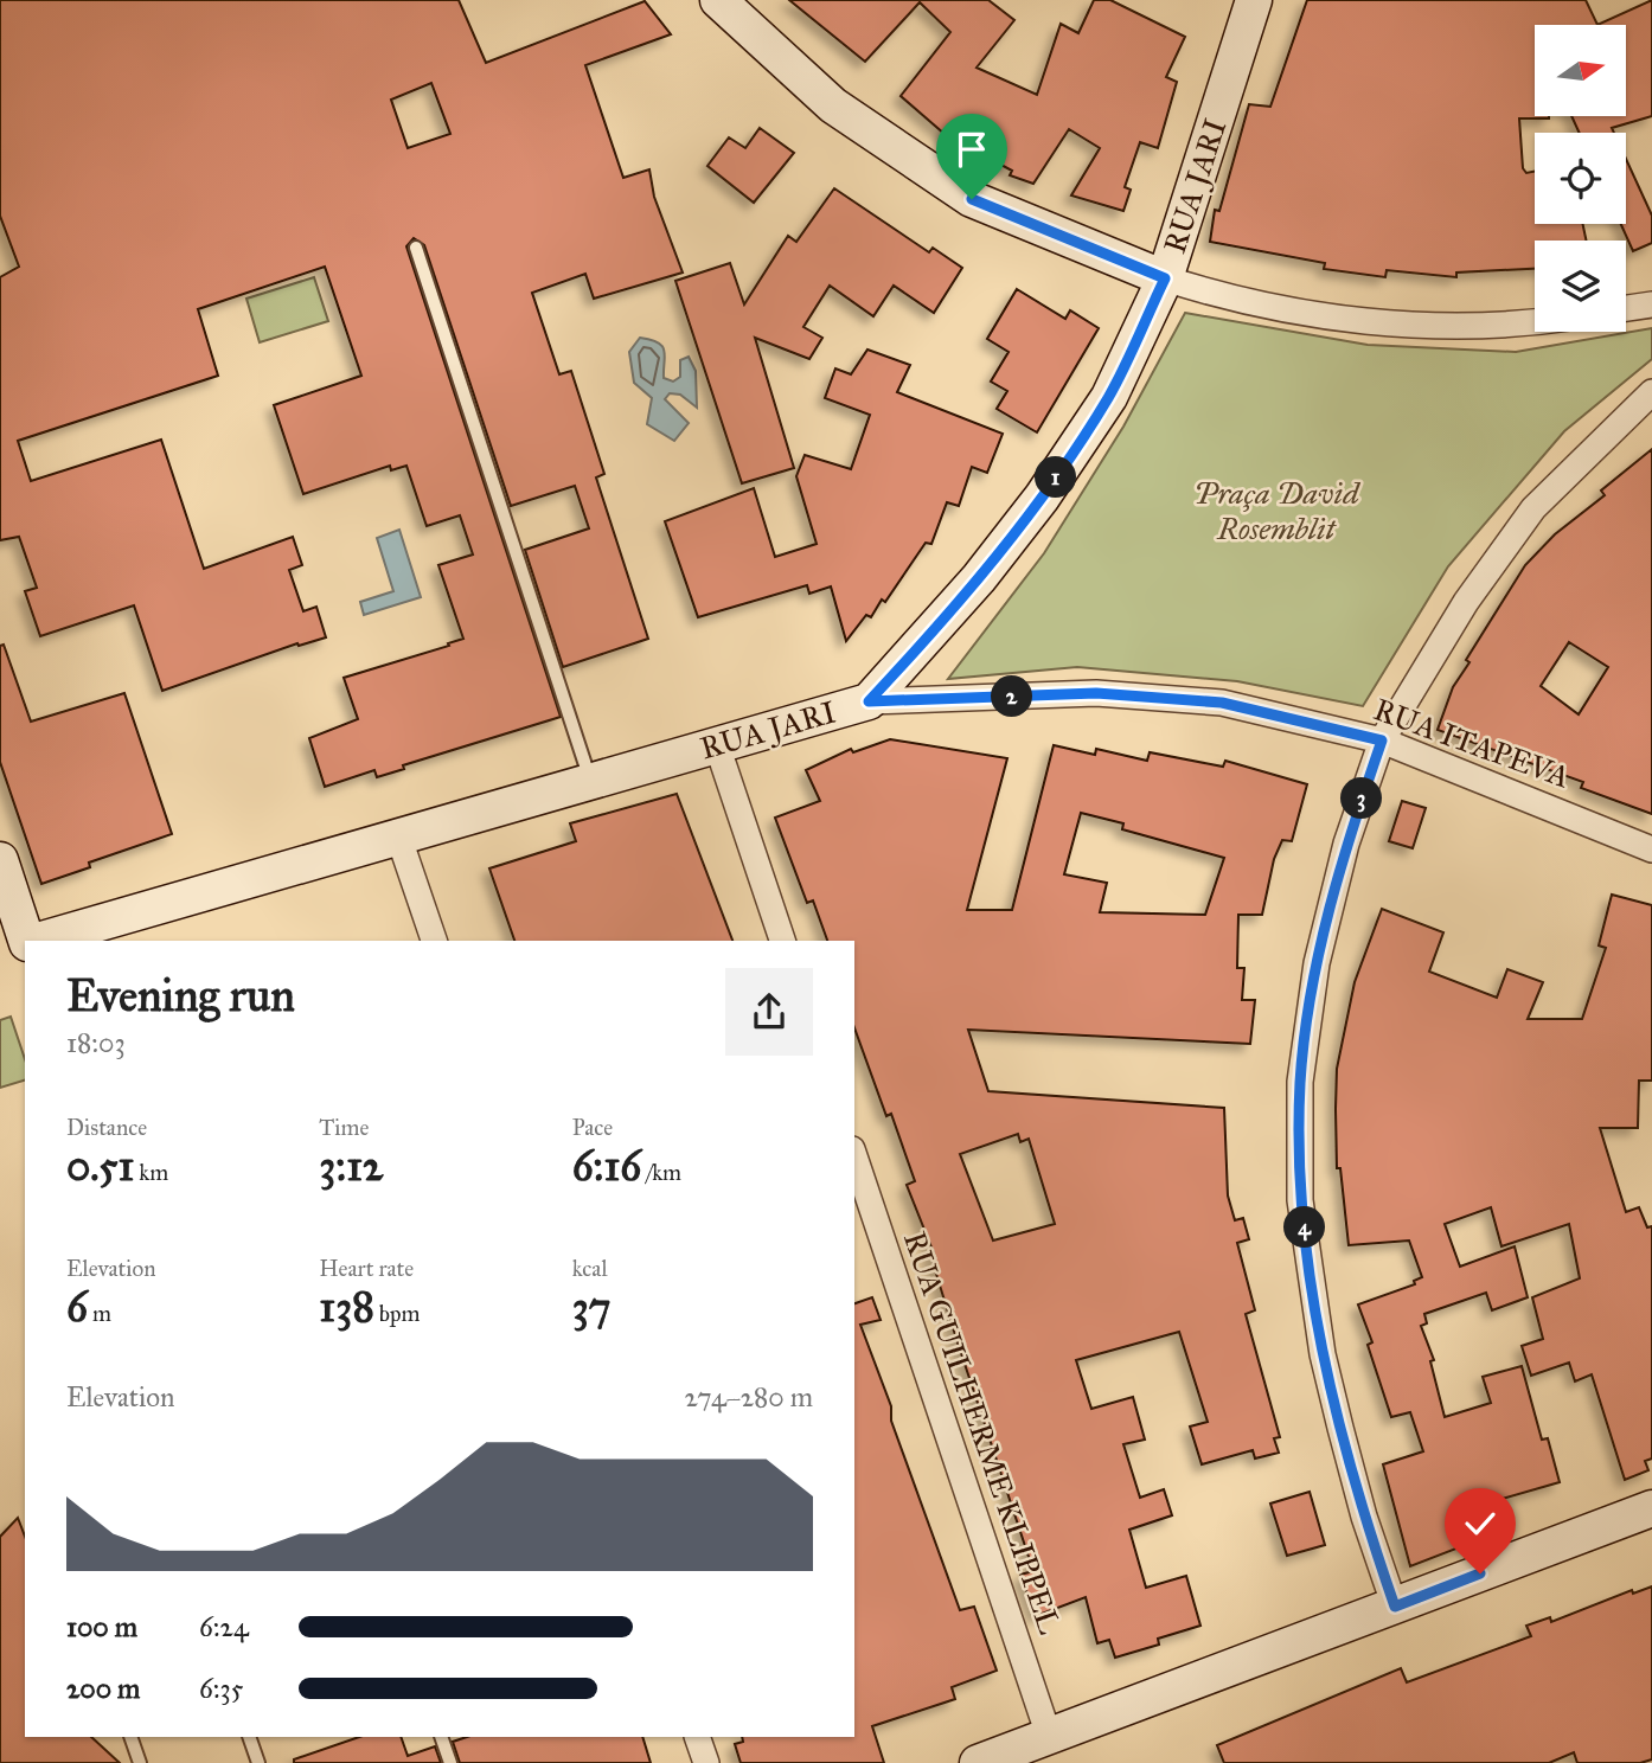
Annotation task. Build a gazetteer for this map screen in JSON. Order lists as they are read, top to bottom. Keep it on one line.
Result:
{"streets":{"street":["RUA JARI","RUA ITAPEVA","RUA GUILHERME KLIPPEL"]},"crossings":[["RUA JARI","RUA ITAPEVA"]],"parks":["Praça David Rosemblit"],"north":"right","page":{"pins":["1","2","3","4"],"heading":["Evening run","18:03"],"stats":[["Distance","0.51 km"],["Time","3:12"],["Pace","6:16 /km"],["Elevation","6 m"],["Heart rate","138 bpm"],["kcal","37"]],"chart":["Elevation","274–280 m"],"list":[{"name":"100 m","note":"6:24"},{"name":"200 m","note":"6:35"}]}}
